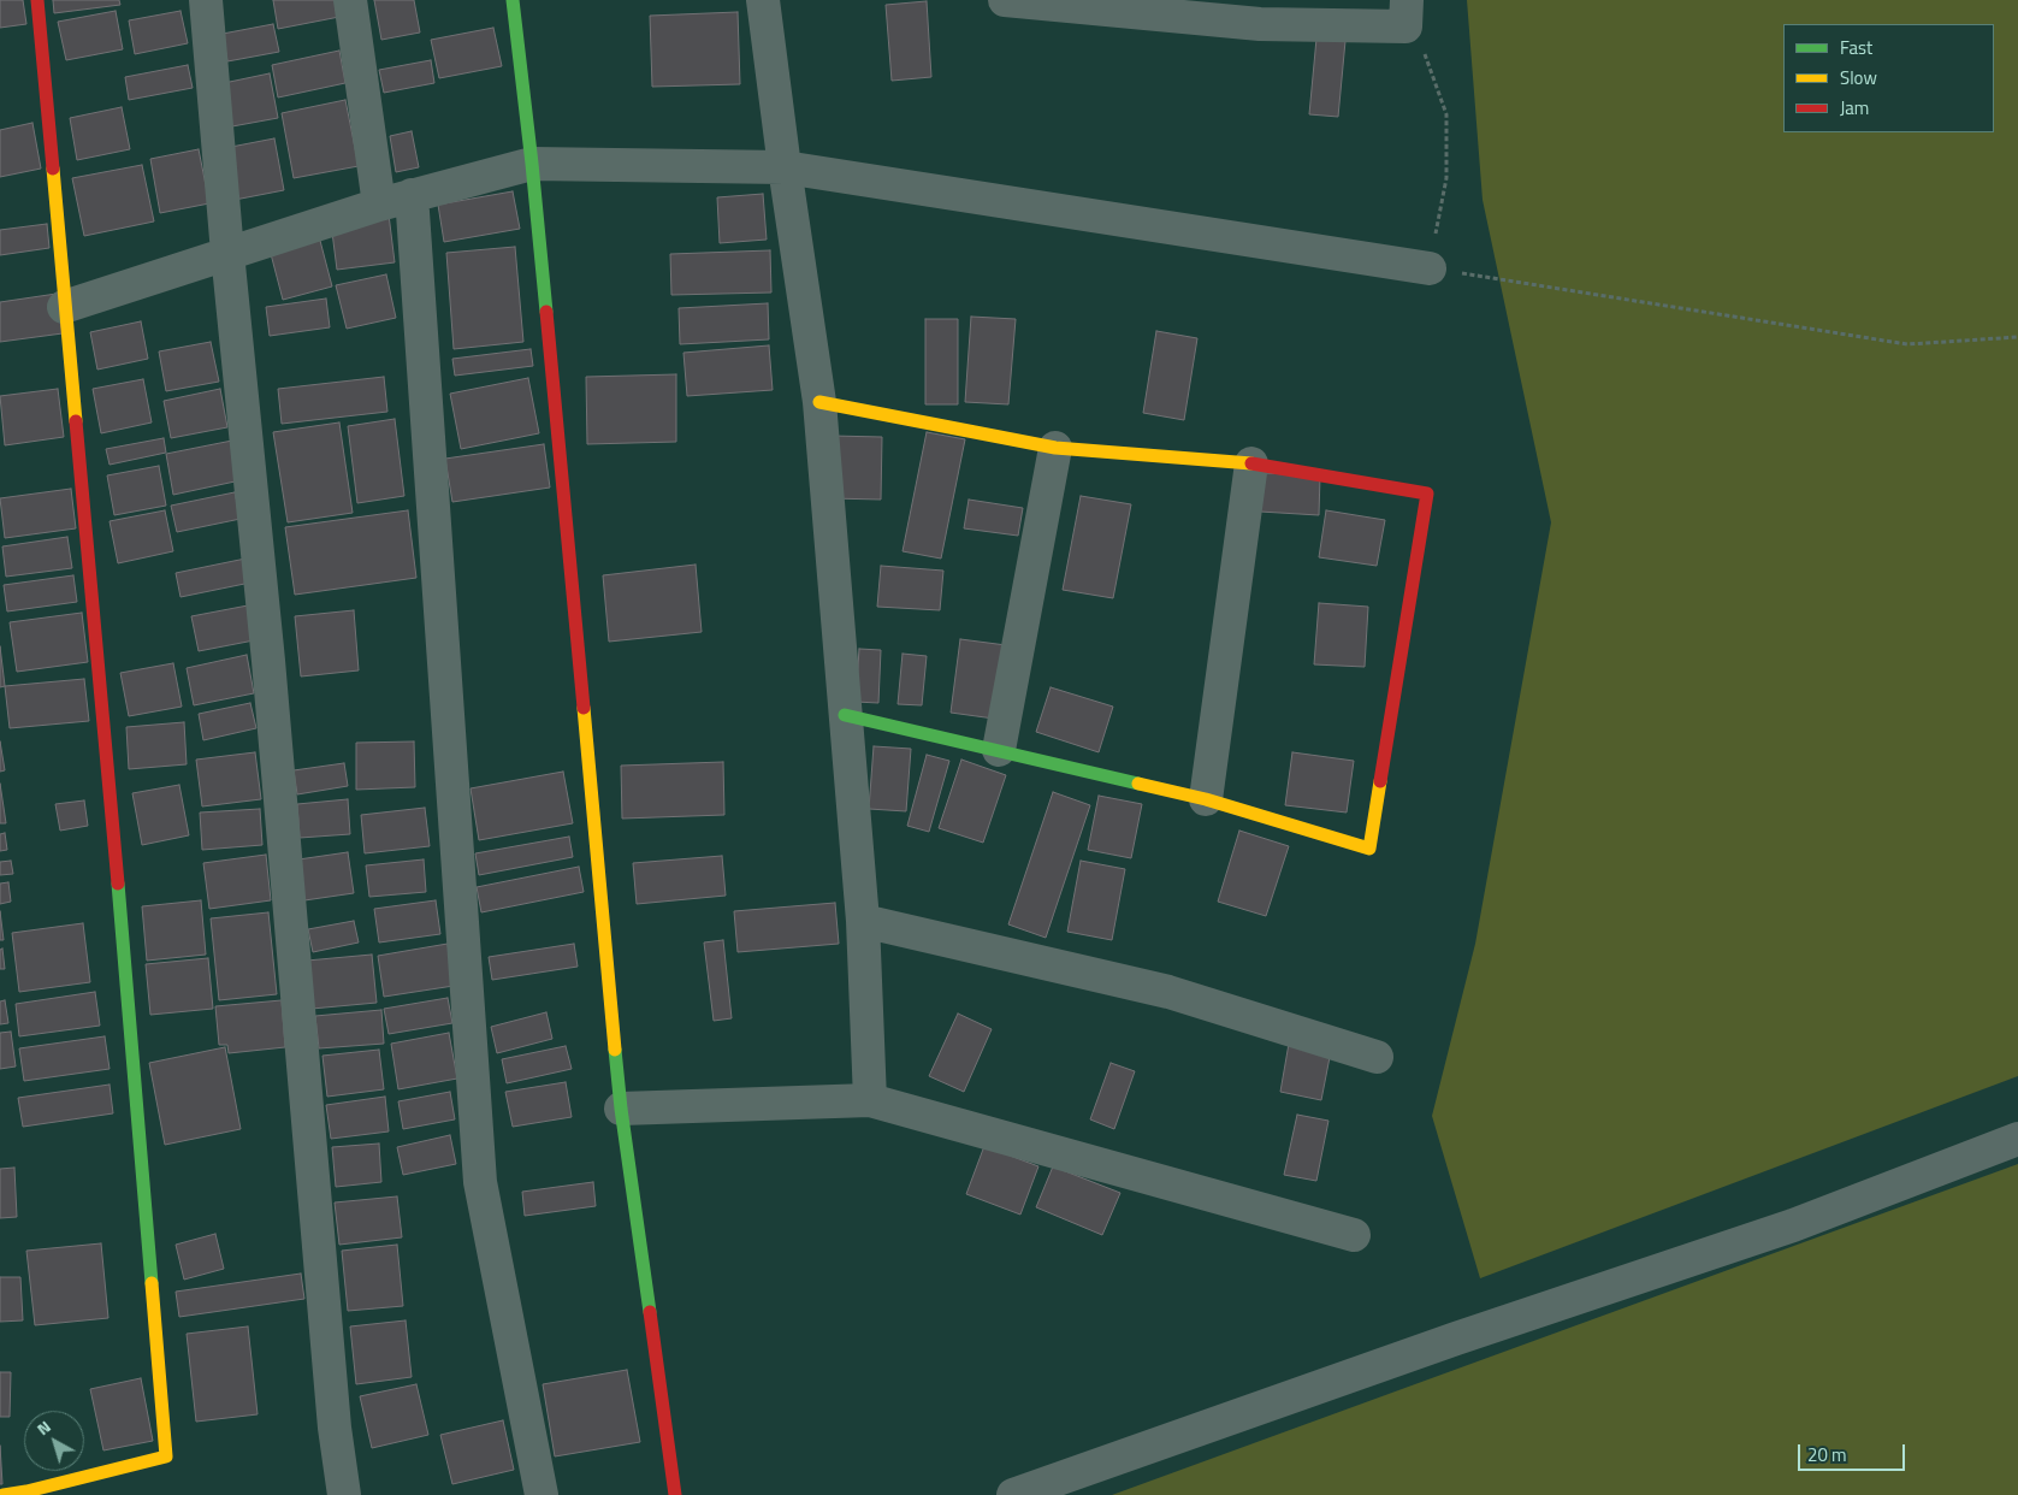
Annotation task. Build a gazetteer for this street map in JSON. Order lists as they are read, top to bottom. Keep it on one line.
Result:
{"legend":["Fast","Slow","Jam"],"scale_bar":"20 m","north":"top left"}
